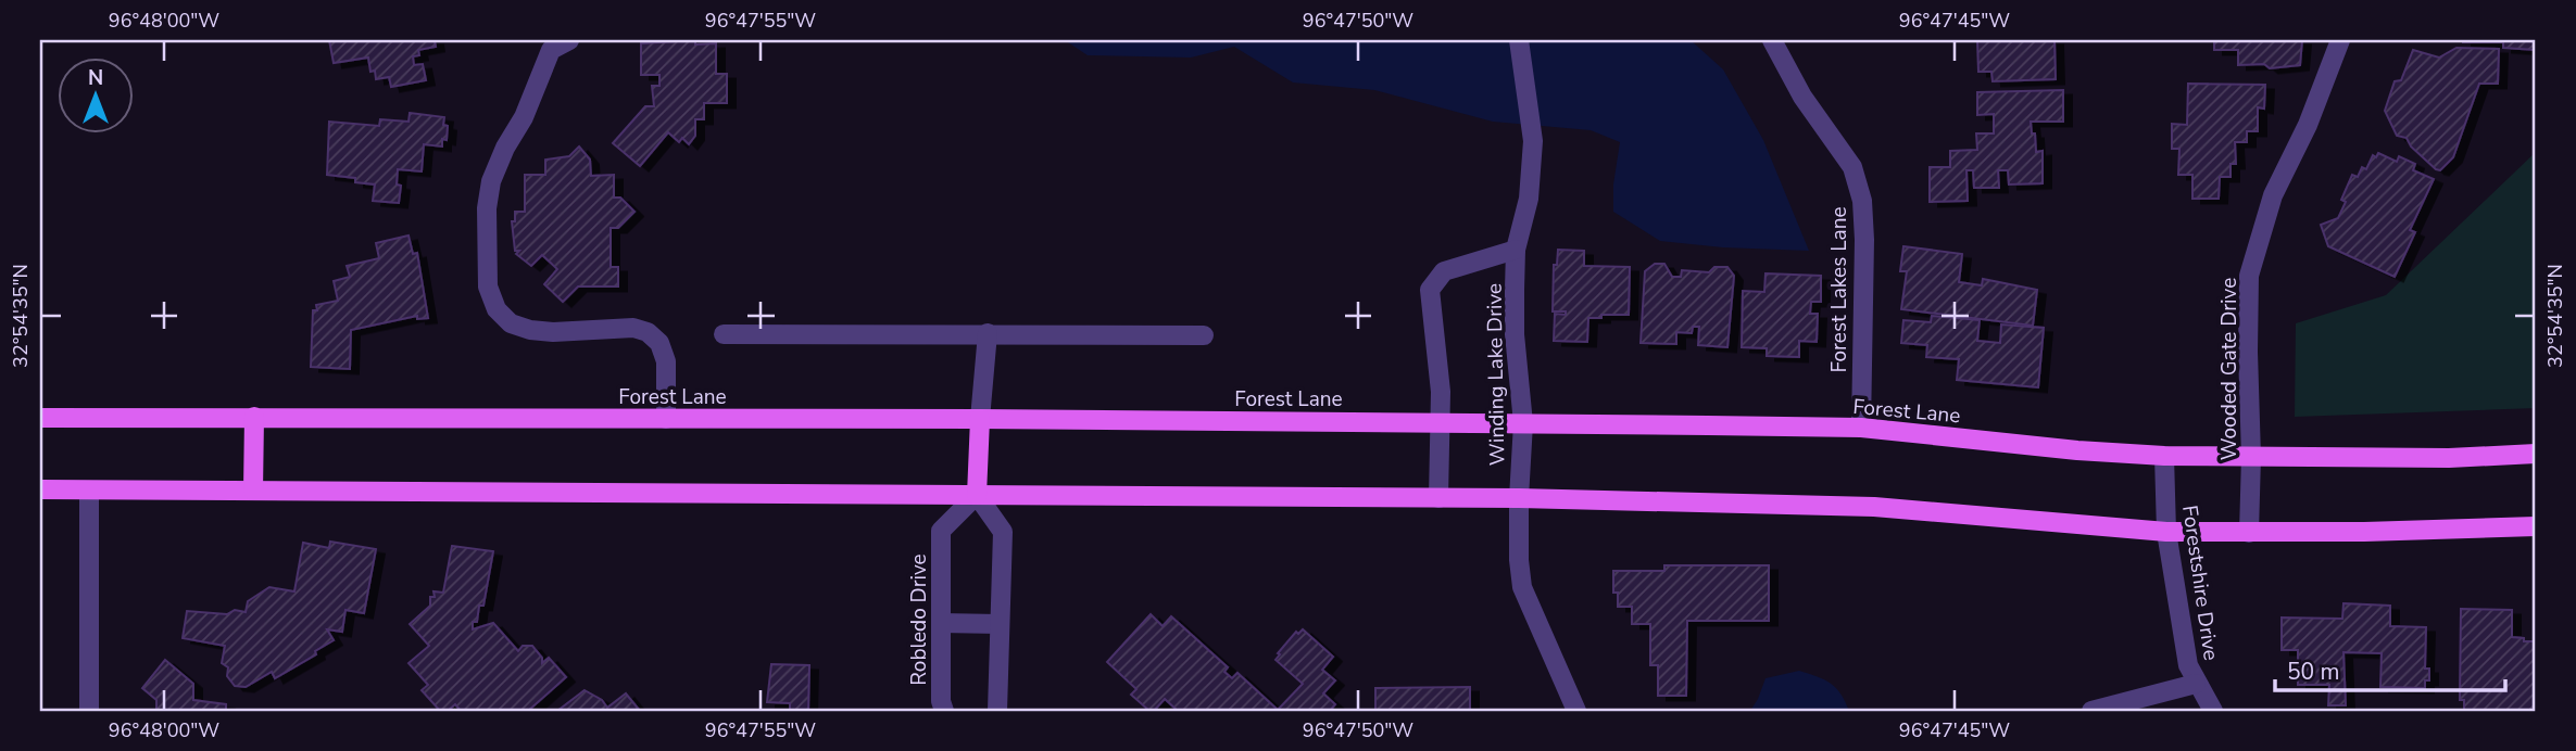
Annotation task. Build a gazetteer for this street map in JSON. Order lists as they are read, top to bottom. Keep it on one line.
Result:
{"streets":{"main road":["Forest Lane"],"street":["Forest Lakes Lane","Wooded Gate Drive","Winding Lake Drive","Forestshire Drive","Robledo Drive"]},"crossings":[["Forest Lakes Lane","Forest Lane"],["Wooded Gate Drive","Forest Lane"],["Winding Lake Drive","Forest Lane"],["Forest Lane","Forestshire Drive"]],"scale_bar":"50 m","north":"top","coordinates":["96°48'00\"W","96°47'55\"W","96°47'50\"W","96°47'45\"W","32°54'35\"N"]}
